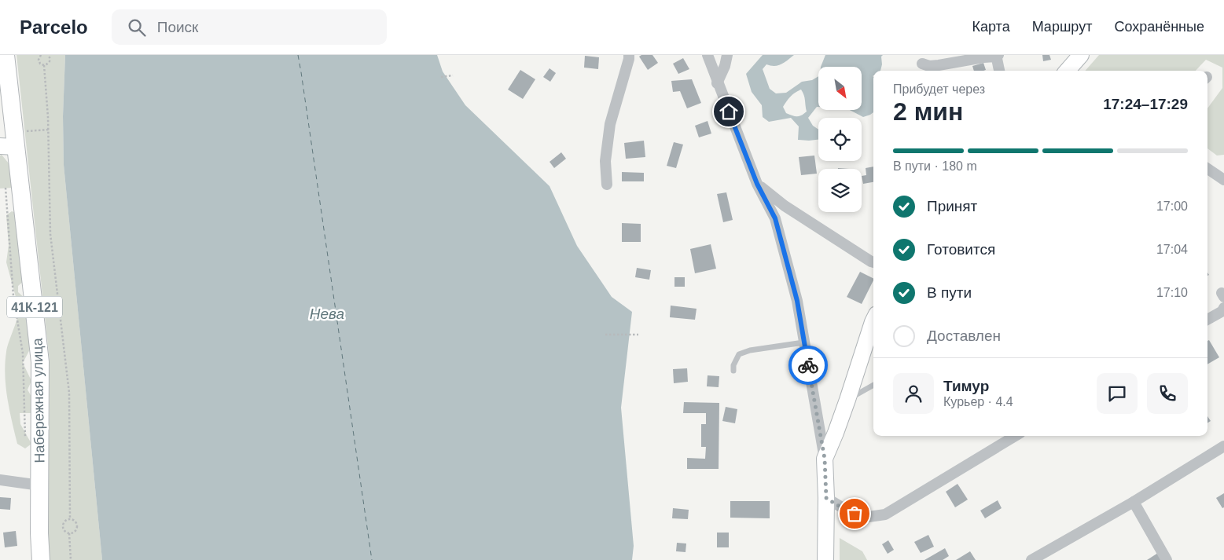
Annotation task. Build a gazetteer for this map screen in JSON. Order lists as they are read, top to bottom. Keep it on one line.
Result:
{"streets":{"main road":["41К-121","Набережная улица"]},"water":["Нева"],"north":"bottom right","page":{"header":"Parcelo","search":"Поиск","nav":["Карта","Маршрут","Сохранённые"],"heading":["2 мин","Прибудет через","17:24–17:29"],"panel":["Тимур","Курьер · 4.4"],"bar":"В пути · 180 m","list":[["Принят","17:00"],["Готовится","17:04"],["В пути","17:10"],"Доставлен"]}}
